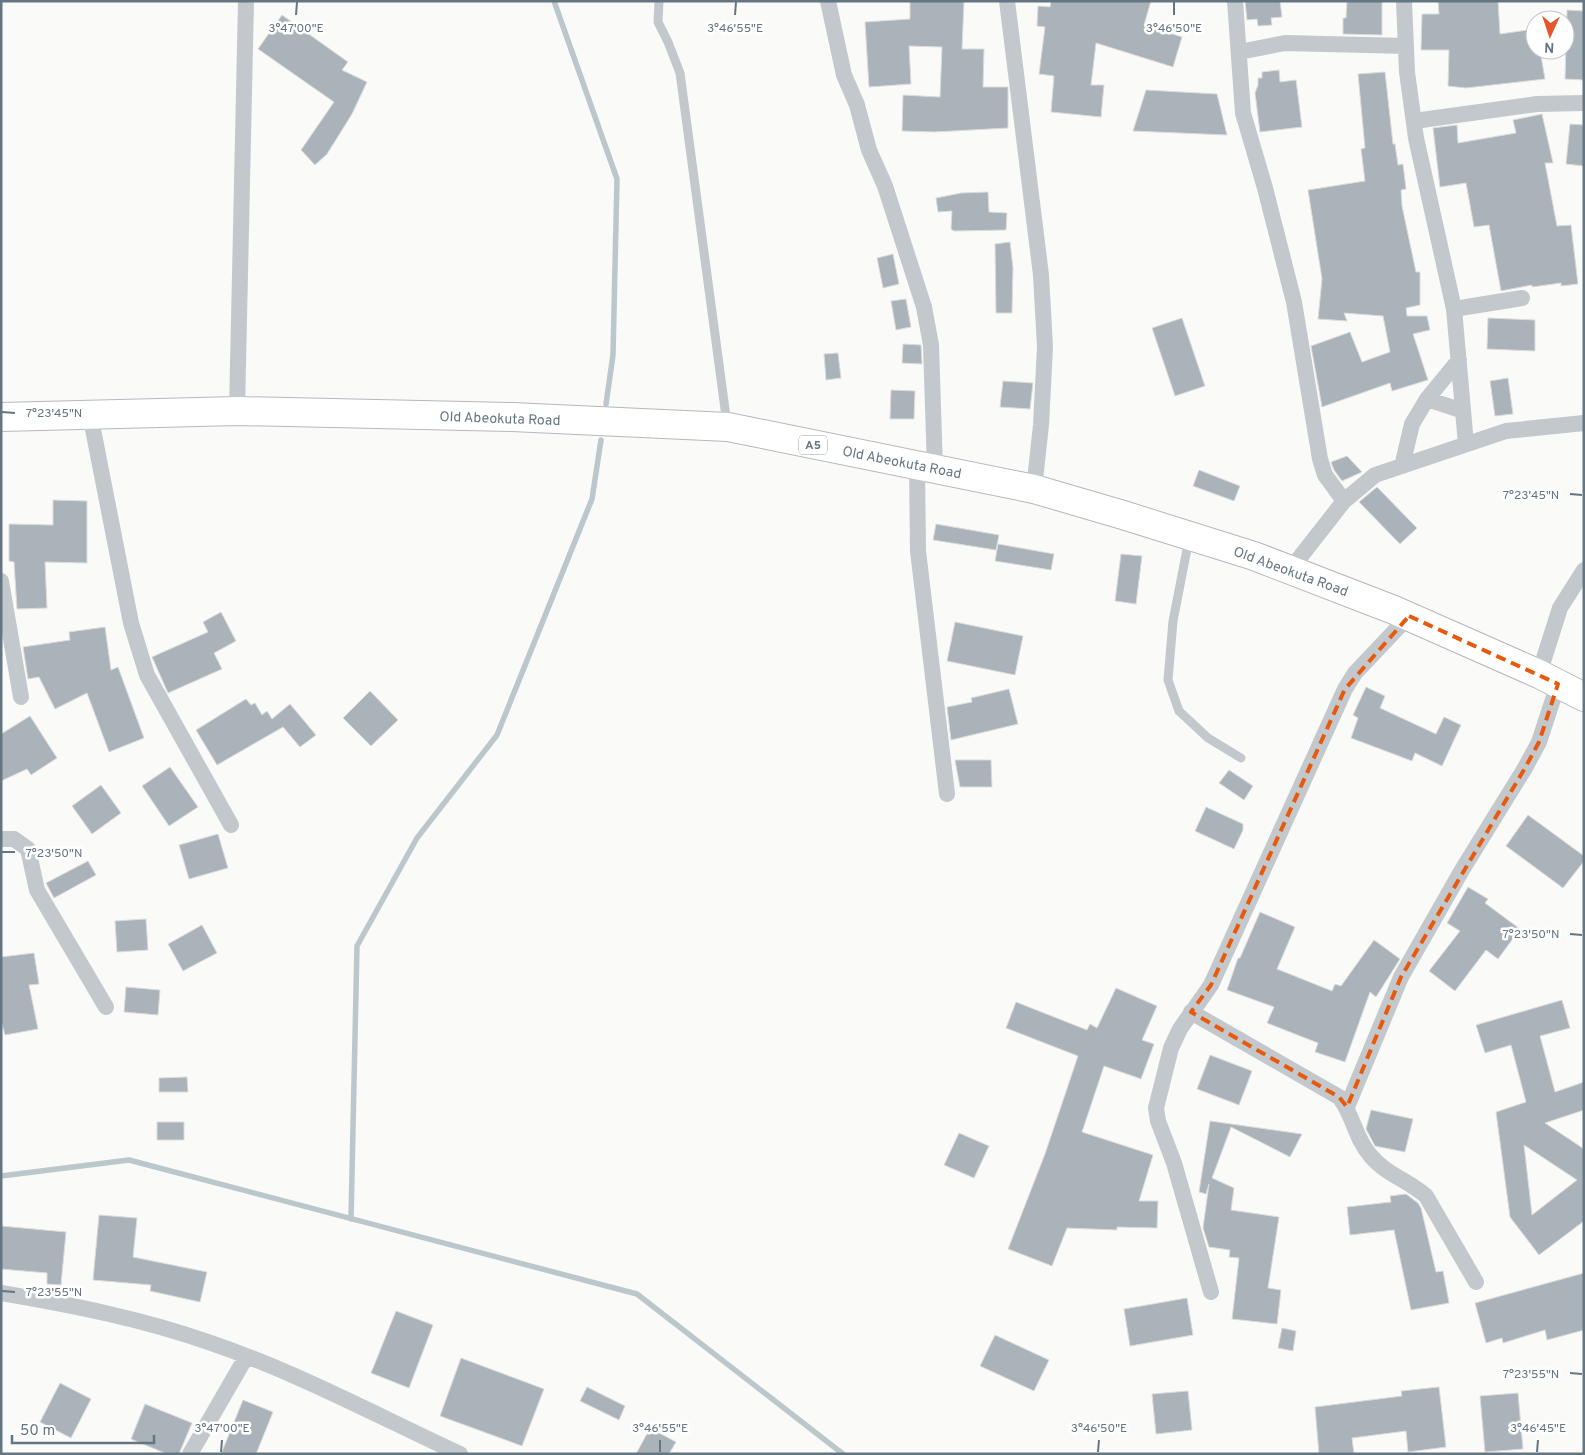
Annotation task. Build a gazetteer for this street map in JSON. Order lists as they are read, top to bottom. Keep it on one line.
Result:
{"streets":{"highway":["Old Abeokuta Road","A5"]},"scale_bar":"50 m","north":"bottom","coordinates":["3°47'00\"E","3°46'55\"E","3°46'50\"E","7°23'45\"N","7°23'50\"N","7°23'55\"N","3°46'45\"E"]}
